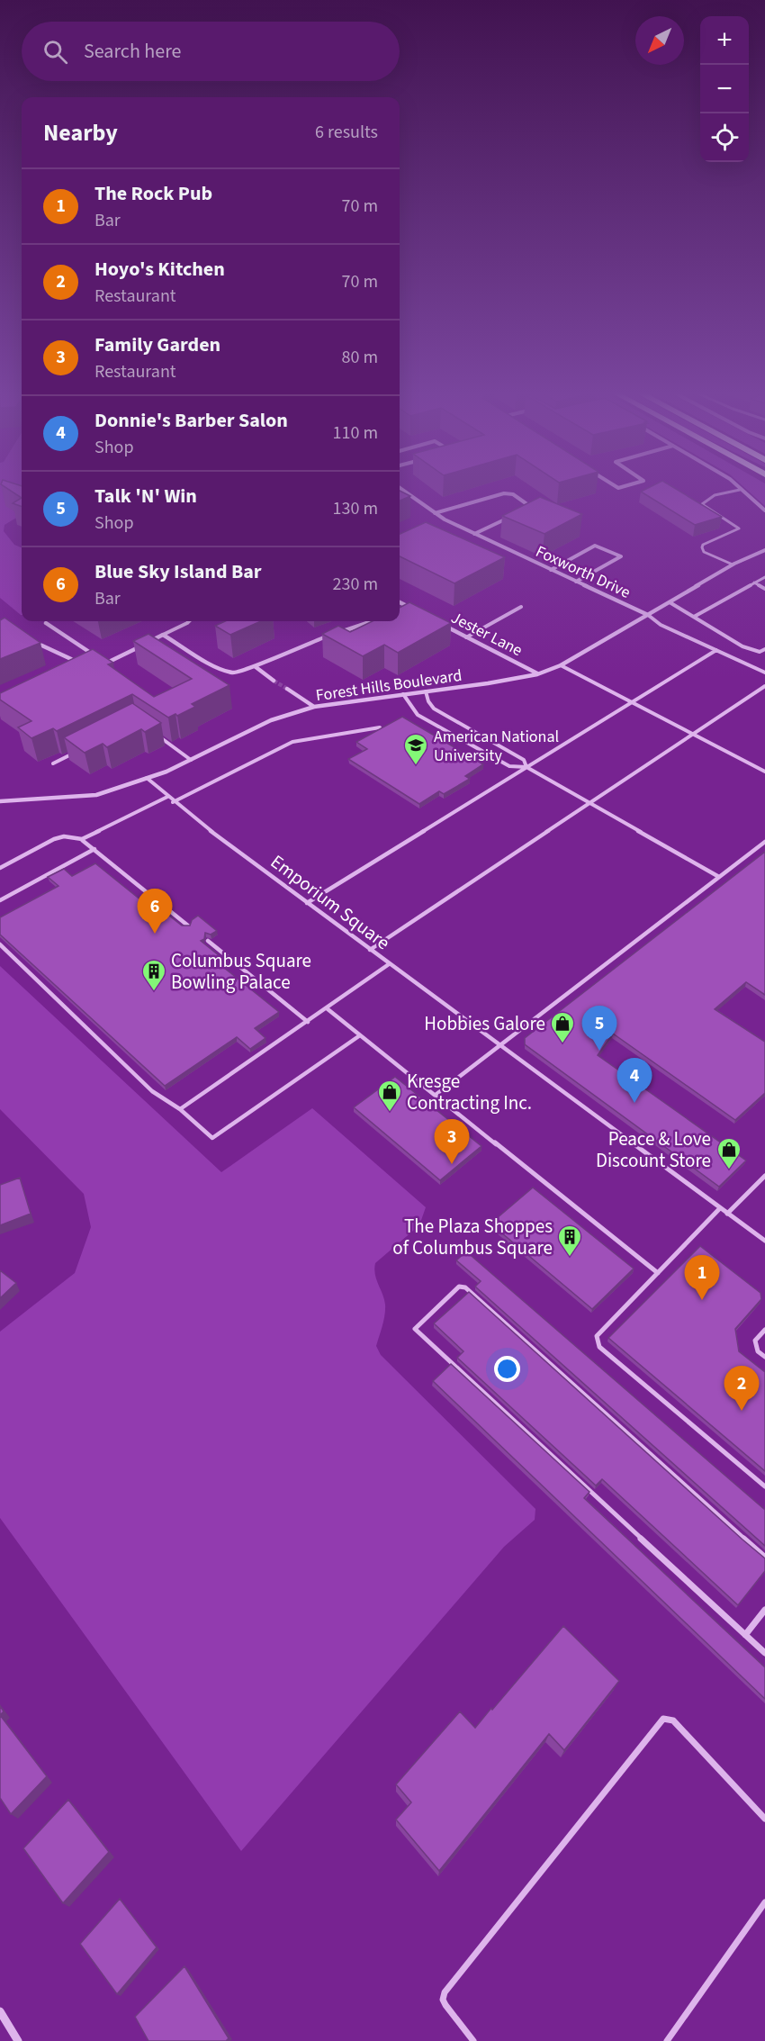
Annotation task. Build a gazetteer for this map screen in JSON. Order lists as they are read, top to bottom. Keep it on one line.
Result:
{"streets":{"street":["Foxworth Drive","Jester Lane","Forest Hills Boulevard"],"lane":["Emporium Square"]},"crossings":[["Foxworth Drive","Forest Hills Boulevard"],["Jester Lane","Forest Hills Boulevard"],["Forest Hills Boulevard","Emporium Square"]],"places":{"school or university":["American National University"],"building":["Columbus Square Bowling Palace","The Plaza Shoppes of Columbus Square"],"shop":["Hobbies Galore","Kresge Contracting Inc.","Peace & Love Discount Store"]},"north":"bottom left","page":{"map_buttons":["+","−"],"search":"Search here","heading":["Nearby","6 results"],"list":[{"mark":"1","name":"The Rock Pub","note":"Bar","value":"70 m"},{"mark":"2","name":"Hoyo's Kitchen","note":"Restaurant","value":"70 m"},{"mark":"3","name":"Family Garden","note":"Restaurant","value":"80 m"},{"mark":"4","name":"Donnie's Barber Salon","note":"Shop","value":"110 m"},{"mark":"5","name":"Talk 'N' Win","note":"Shop","value":"130 m"},{"mark":"6","name":"Blue Sky Island Bar","note":"Bar","value":"230 m"}],"pins":["6","5","4","3","1","2"]}}
